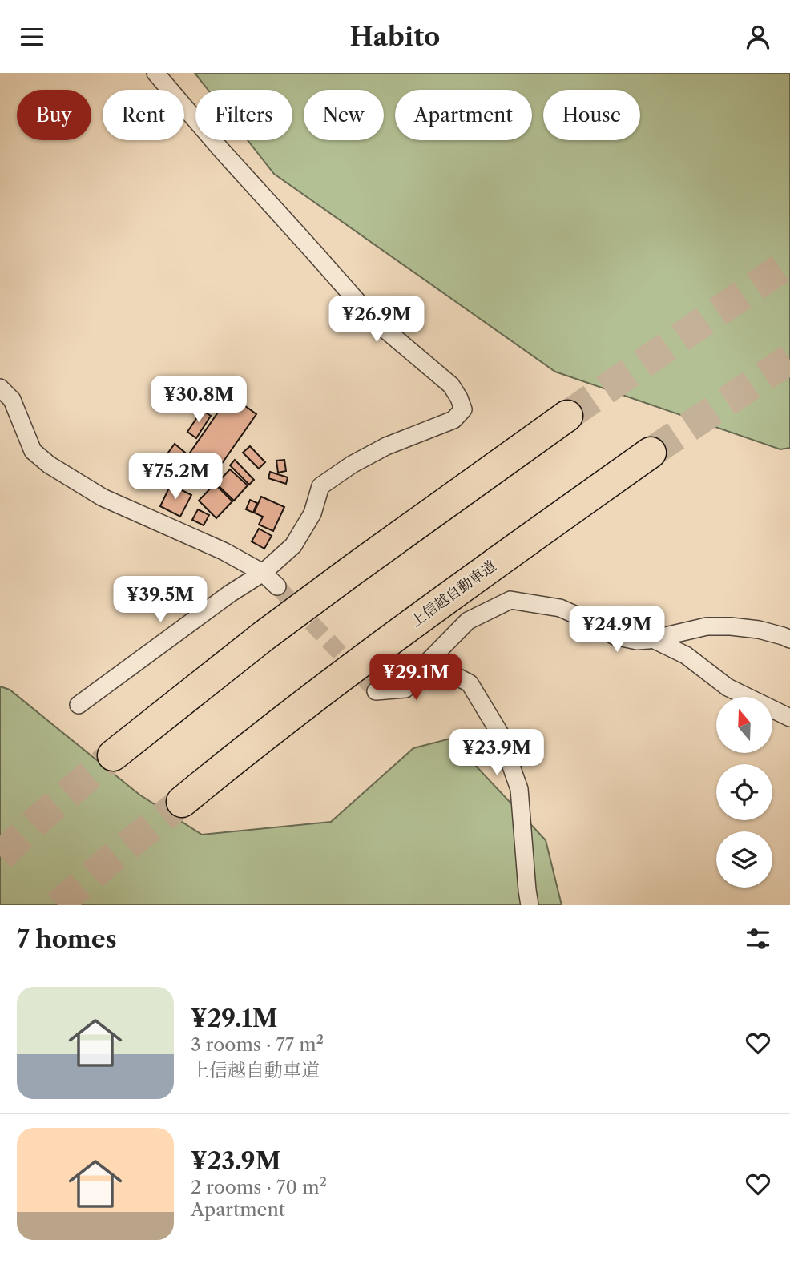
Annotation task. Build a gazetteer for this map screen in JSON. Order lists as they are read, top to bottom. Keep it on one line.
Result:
{"streets":{"highway":["上信越自動車道"]},"north":"top","page":{"header":"Habito","chip":["Buy","Rent","Filters","New","Apartment","House"],"price":["¥26.9M","¥30.8M","¥75.2M","¥39.5M","¥24.9M","¥29.1M","¥23.9M"],"heading":"7 homes","list":[{"name":"¥29.1M","note":"3 rooms · 77 m² · 上信越自動車道"},{"name":"¥23.9M","note":"2 rooms · 70 m² · Apartment"}]}}
